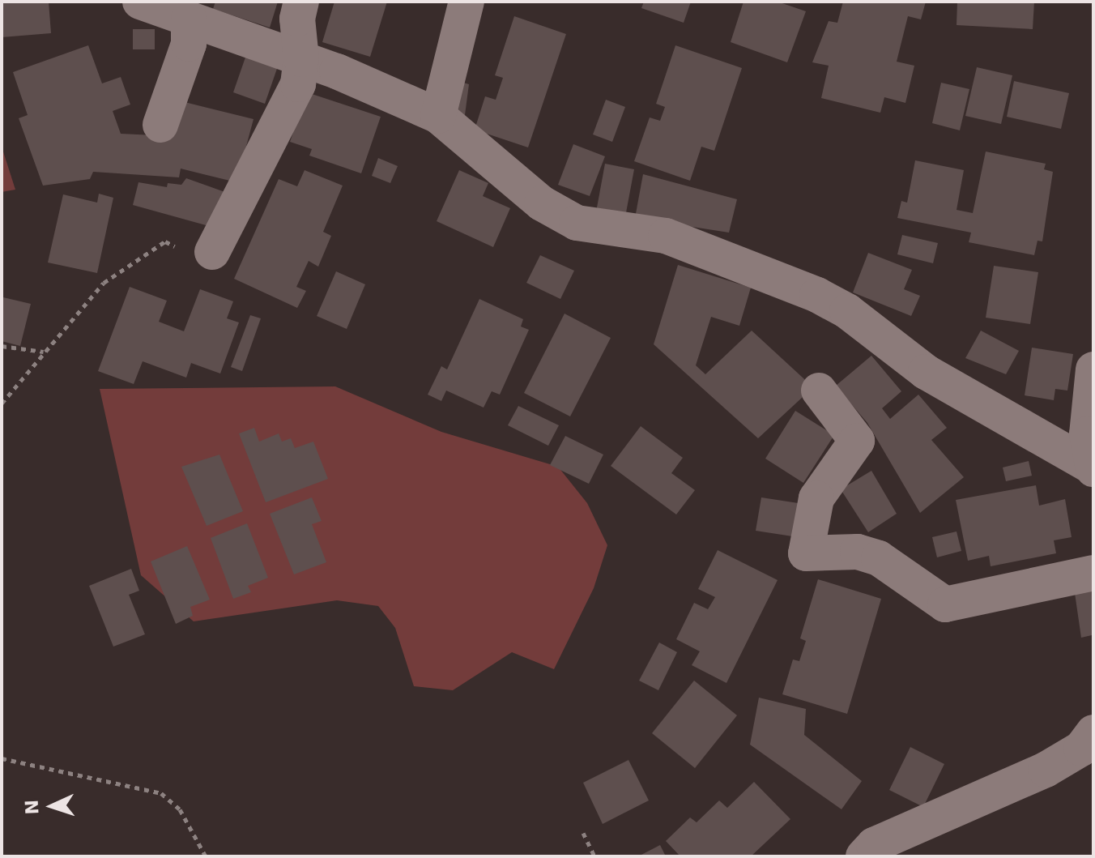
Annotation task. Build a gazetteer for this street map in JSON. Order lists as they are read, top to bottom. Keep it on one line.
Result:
{"north":"left"}
